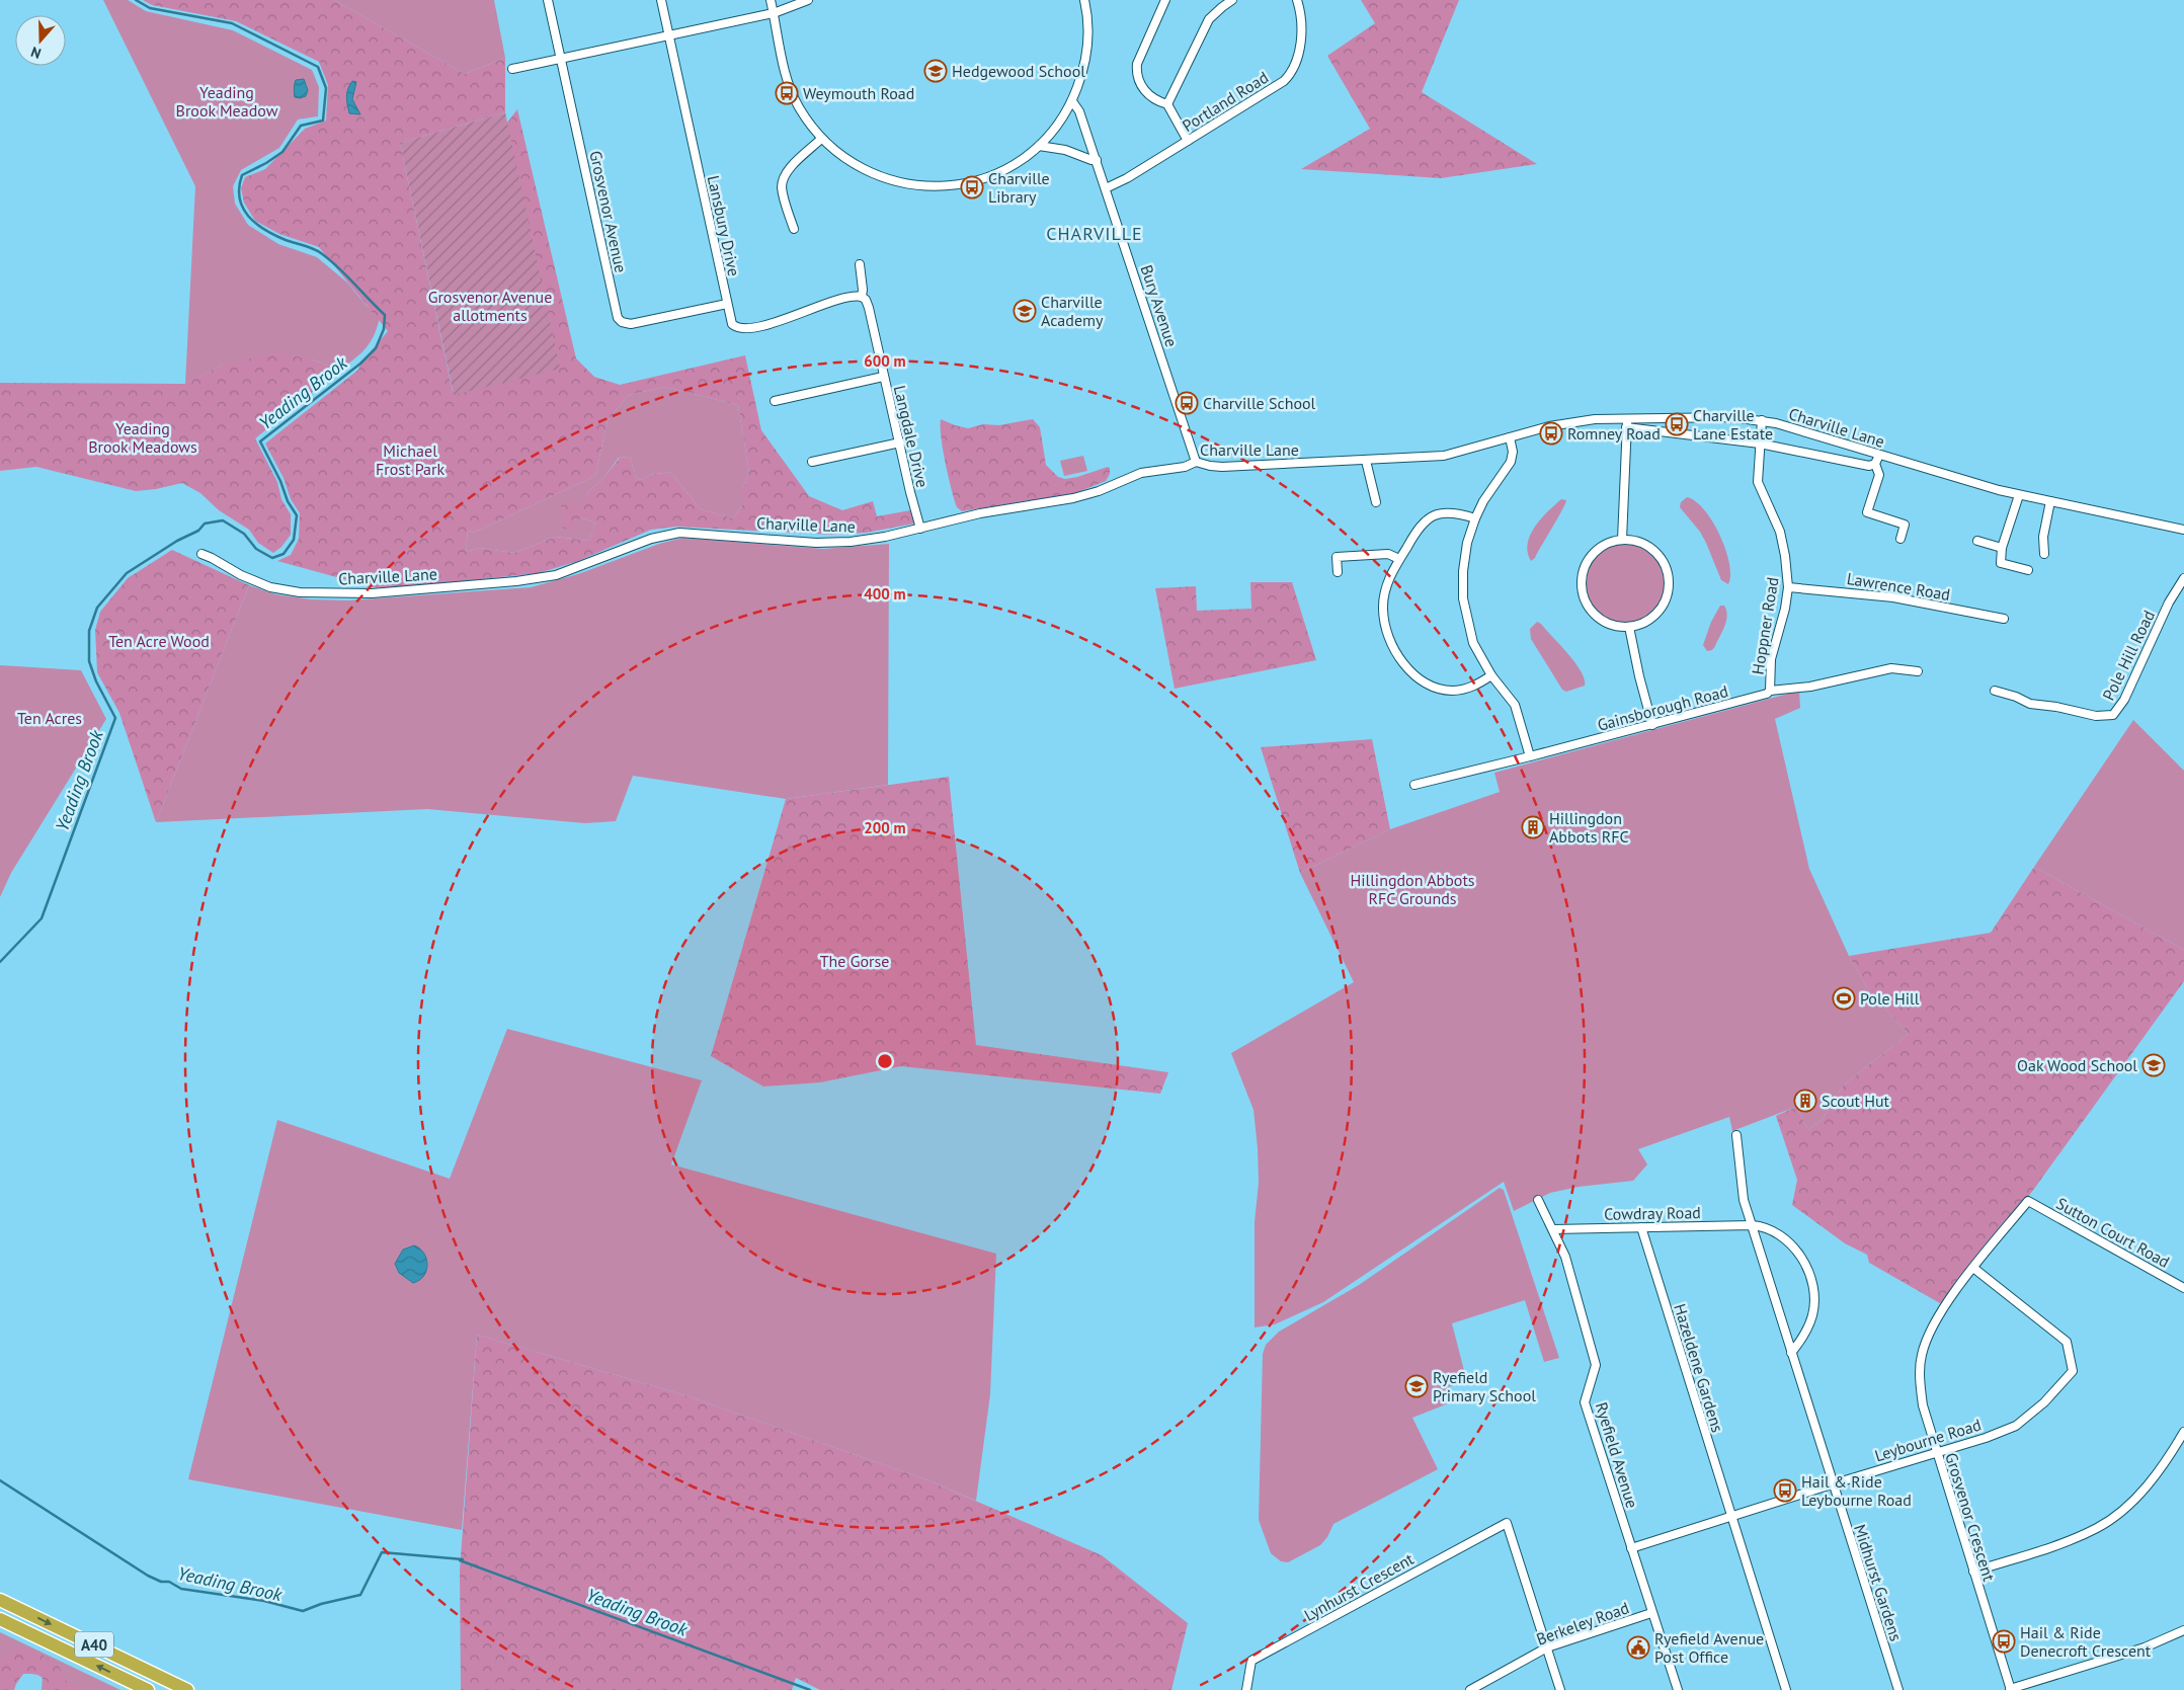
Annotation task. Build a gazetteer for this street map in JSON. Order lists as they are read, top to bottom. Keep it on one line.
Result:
{"streets":{"highway":["A40"],"street":["Portland Road","Grosvenor Avenue","Lansbury Drive","Bury Avenue","Charville Lane","Langdale Drive","Lawrence Road","Hoppner Road","Pole Hill Road","Gainsborough Road","Cowdray Road","Sutton Court Road","Hazeldene Gardens","Leybourne Road","Ryefield Avenue","Grosvenor Crescent","Midhurst Gardens","Lynhurst Crescent","Berkeley Road"]},"crossings":[["Portland Road","Bury Avenue"],["Grosvenor Avenue","Lansbury Drive"],["Lansbury Drive","Langdale Drive"],["Bury Avenue","Charville Lane"],["Charville Lane","Langdale Drive"],["Charville Lane","Hoppner Road"],["Lawrence Road","Hoppner Road"],["Hoppner Road","Gainsborough Road"],["Cowdray Road","Hazeldene Gardens"],["Cowdray Road","Ryefield Avenue"],["Cowdray Road","Midhurst Gardens"],["Sutton Court Road","Grosvenor Crescent"],["Hazeldene Gardens","Leybourne Road"],["Leybourne Road","Ryefield Avenue"],["Leybourne Road","Grosvenor Crescent"],["Leybourne Road","Midhurst Gardens"],["Ryefield Avenue","Berkeley Road"],["Lynhurst Crescent","Berkeley Road"]],"districts":["CHARVILLE"],"water":["Yeading Brook"],"parks":["Yeading Brook Meadow","Grosvenor Avenue allotments","Yeading Brook Meadows","Michael Frost Park","Ten Acre Wood","Ten Acres","Hillingdon Abbots RFC Grounds","The Gorse"],"places":{"school or university":["Hedgewood School","Charville Academy","Oak Wood School","Ryefield Primary School"],"bus stop":["Weymouth Road","Charville Library","Charville School","Charville Lane Estate","Romney Road","Hail & Ride Leybourne Road","Hail & Ride Denecroft Crescent"],"building":["Hillingdon Abbots RFC","Scout Hut"],"sports":["Pole Hill"],"public building":["Ryefield Avenue Post Office"]},"north":"bottom","rings":["600 m","400 m","200 m"]}
